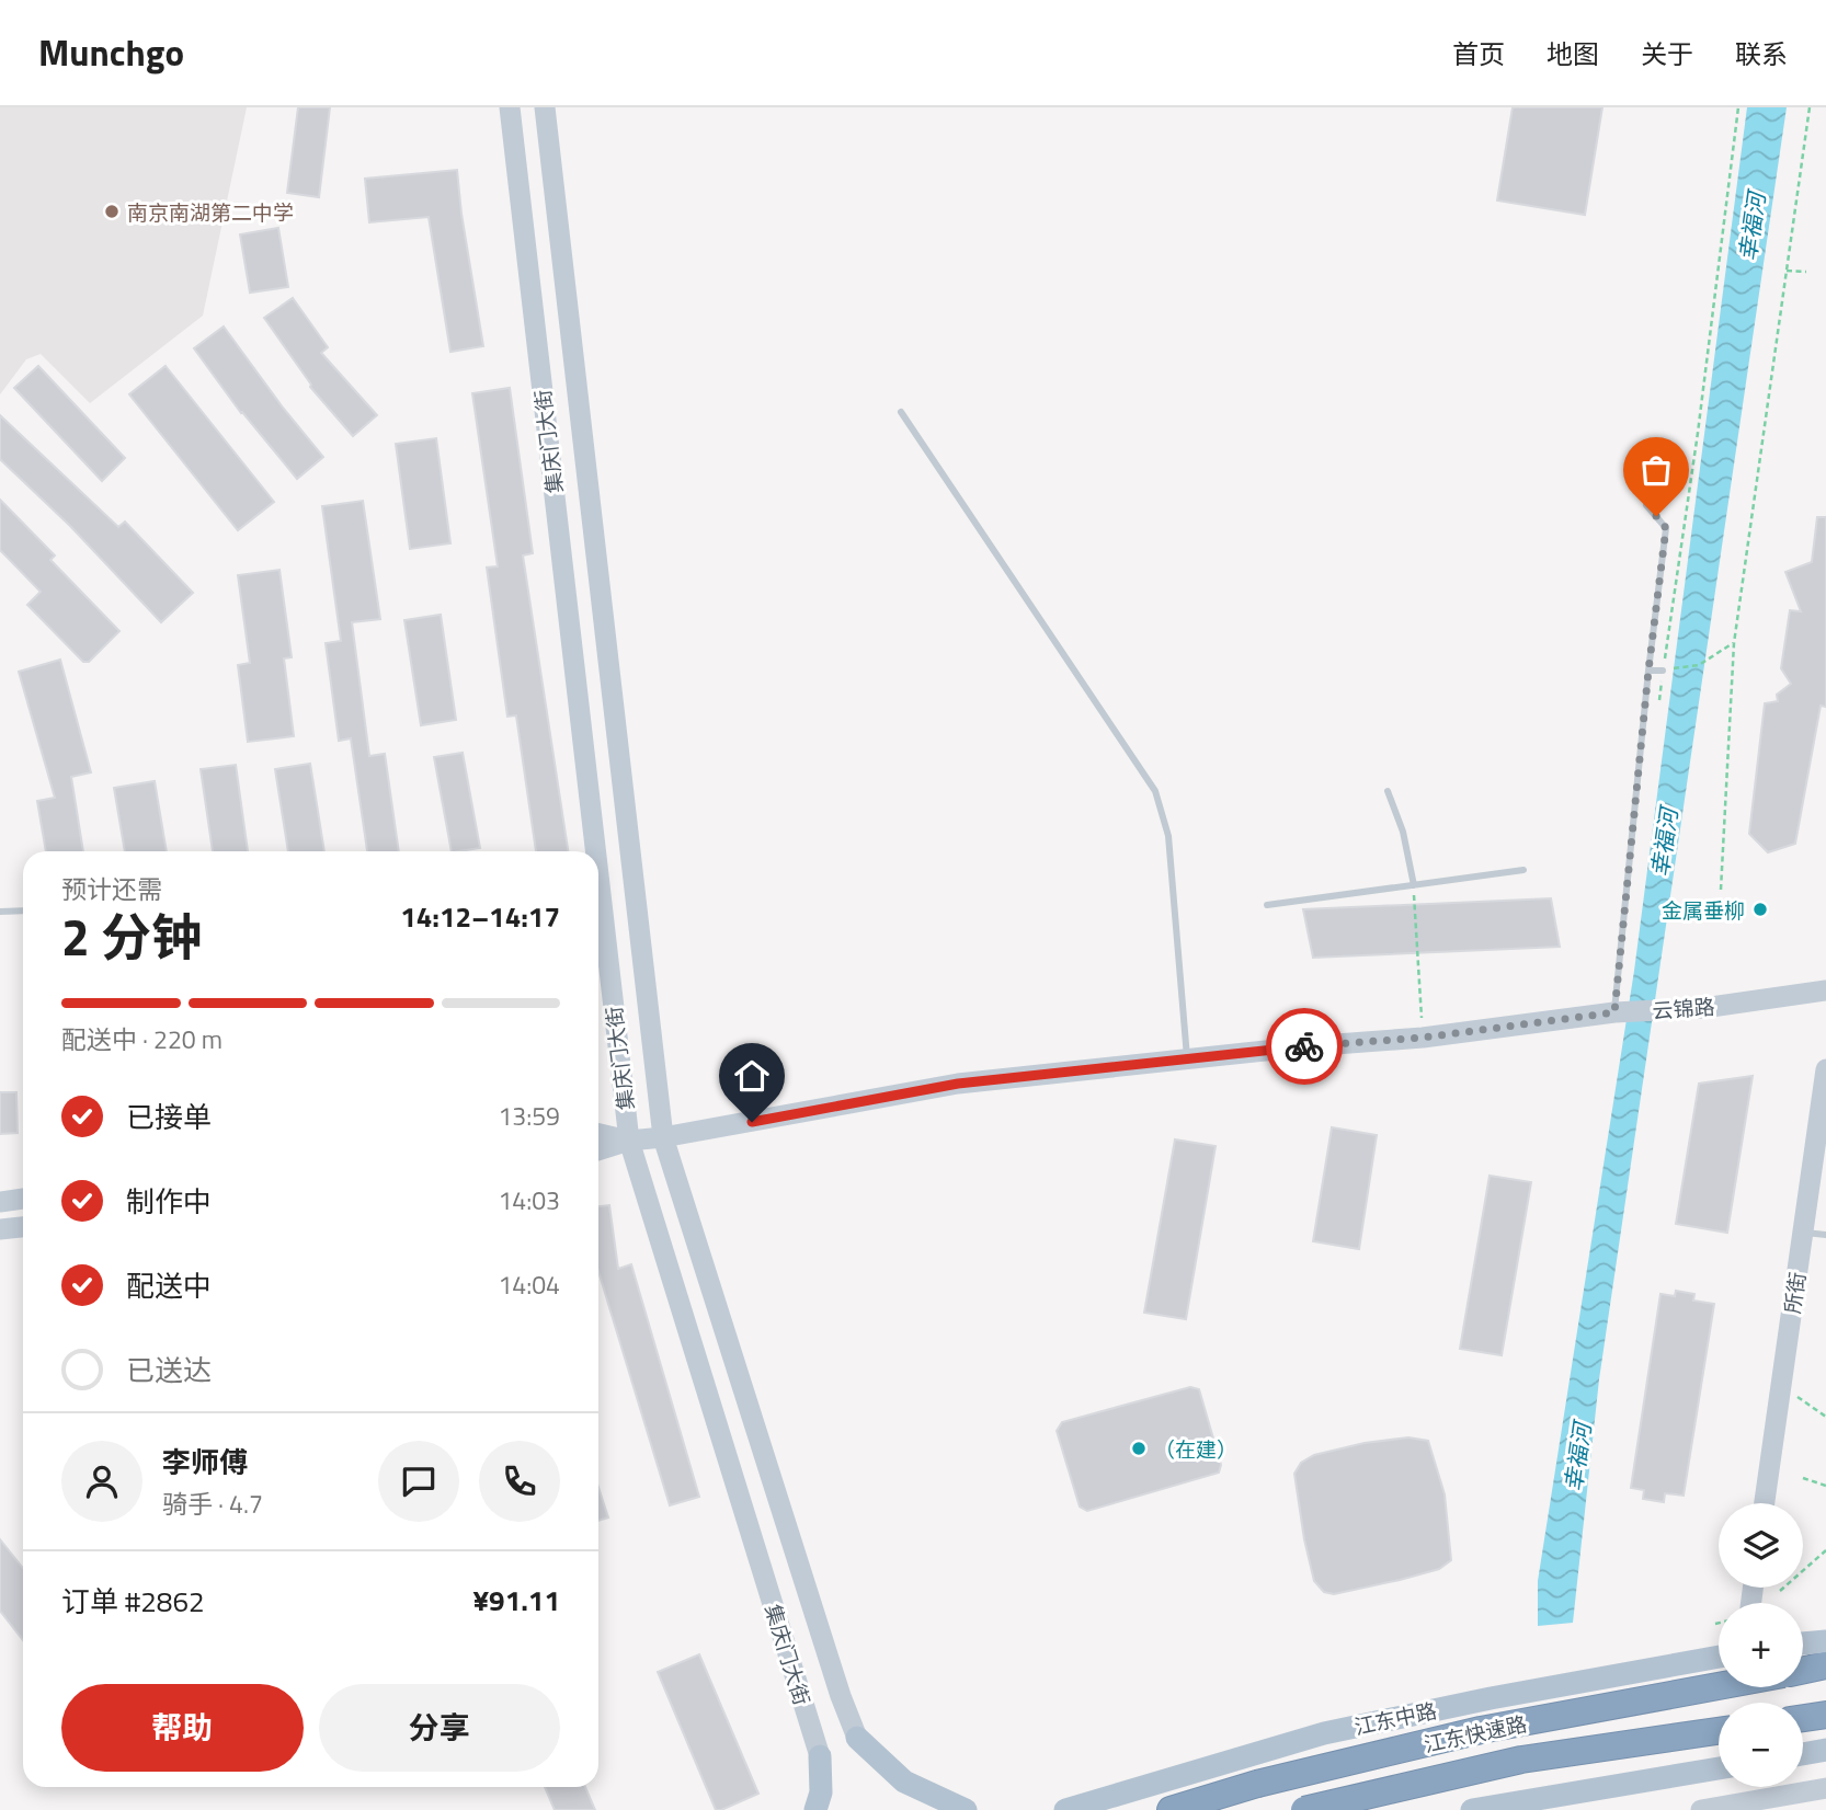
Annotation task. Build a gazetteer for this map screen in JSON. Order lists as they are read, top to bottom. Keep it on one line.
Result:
{"streets":{"highway":["江东快速路"],"main road":["集庆门大街","云锦路","所街","江东中路"]},"crossings":[["集庆门大街","云锦路"]],"water":["幸福河"],"places":["南京南湖第二中学","金属垂柳","（在建）"],"page":{"header":"Munchgo","nav":["首页","地图","关于","联系"],"heading":["2 分钟","预计还需","14:12–14:17"],"panel":["李师傅","骑手 · 4.7","订单 #2862","¥91.11"],"bar":"配送中 · 220 m","list":[["已接单","13:59"],["制作中","14:03"],["配送中","14:04"],"已送达"],"map_buttons":["+","−"],"buttons":["帮助","分享"]}}
